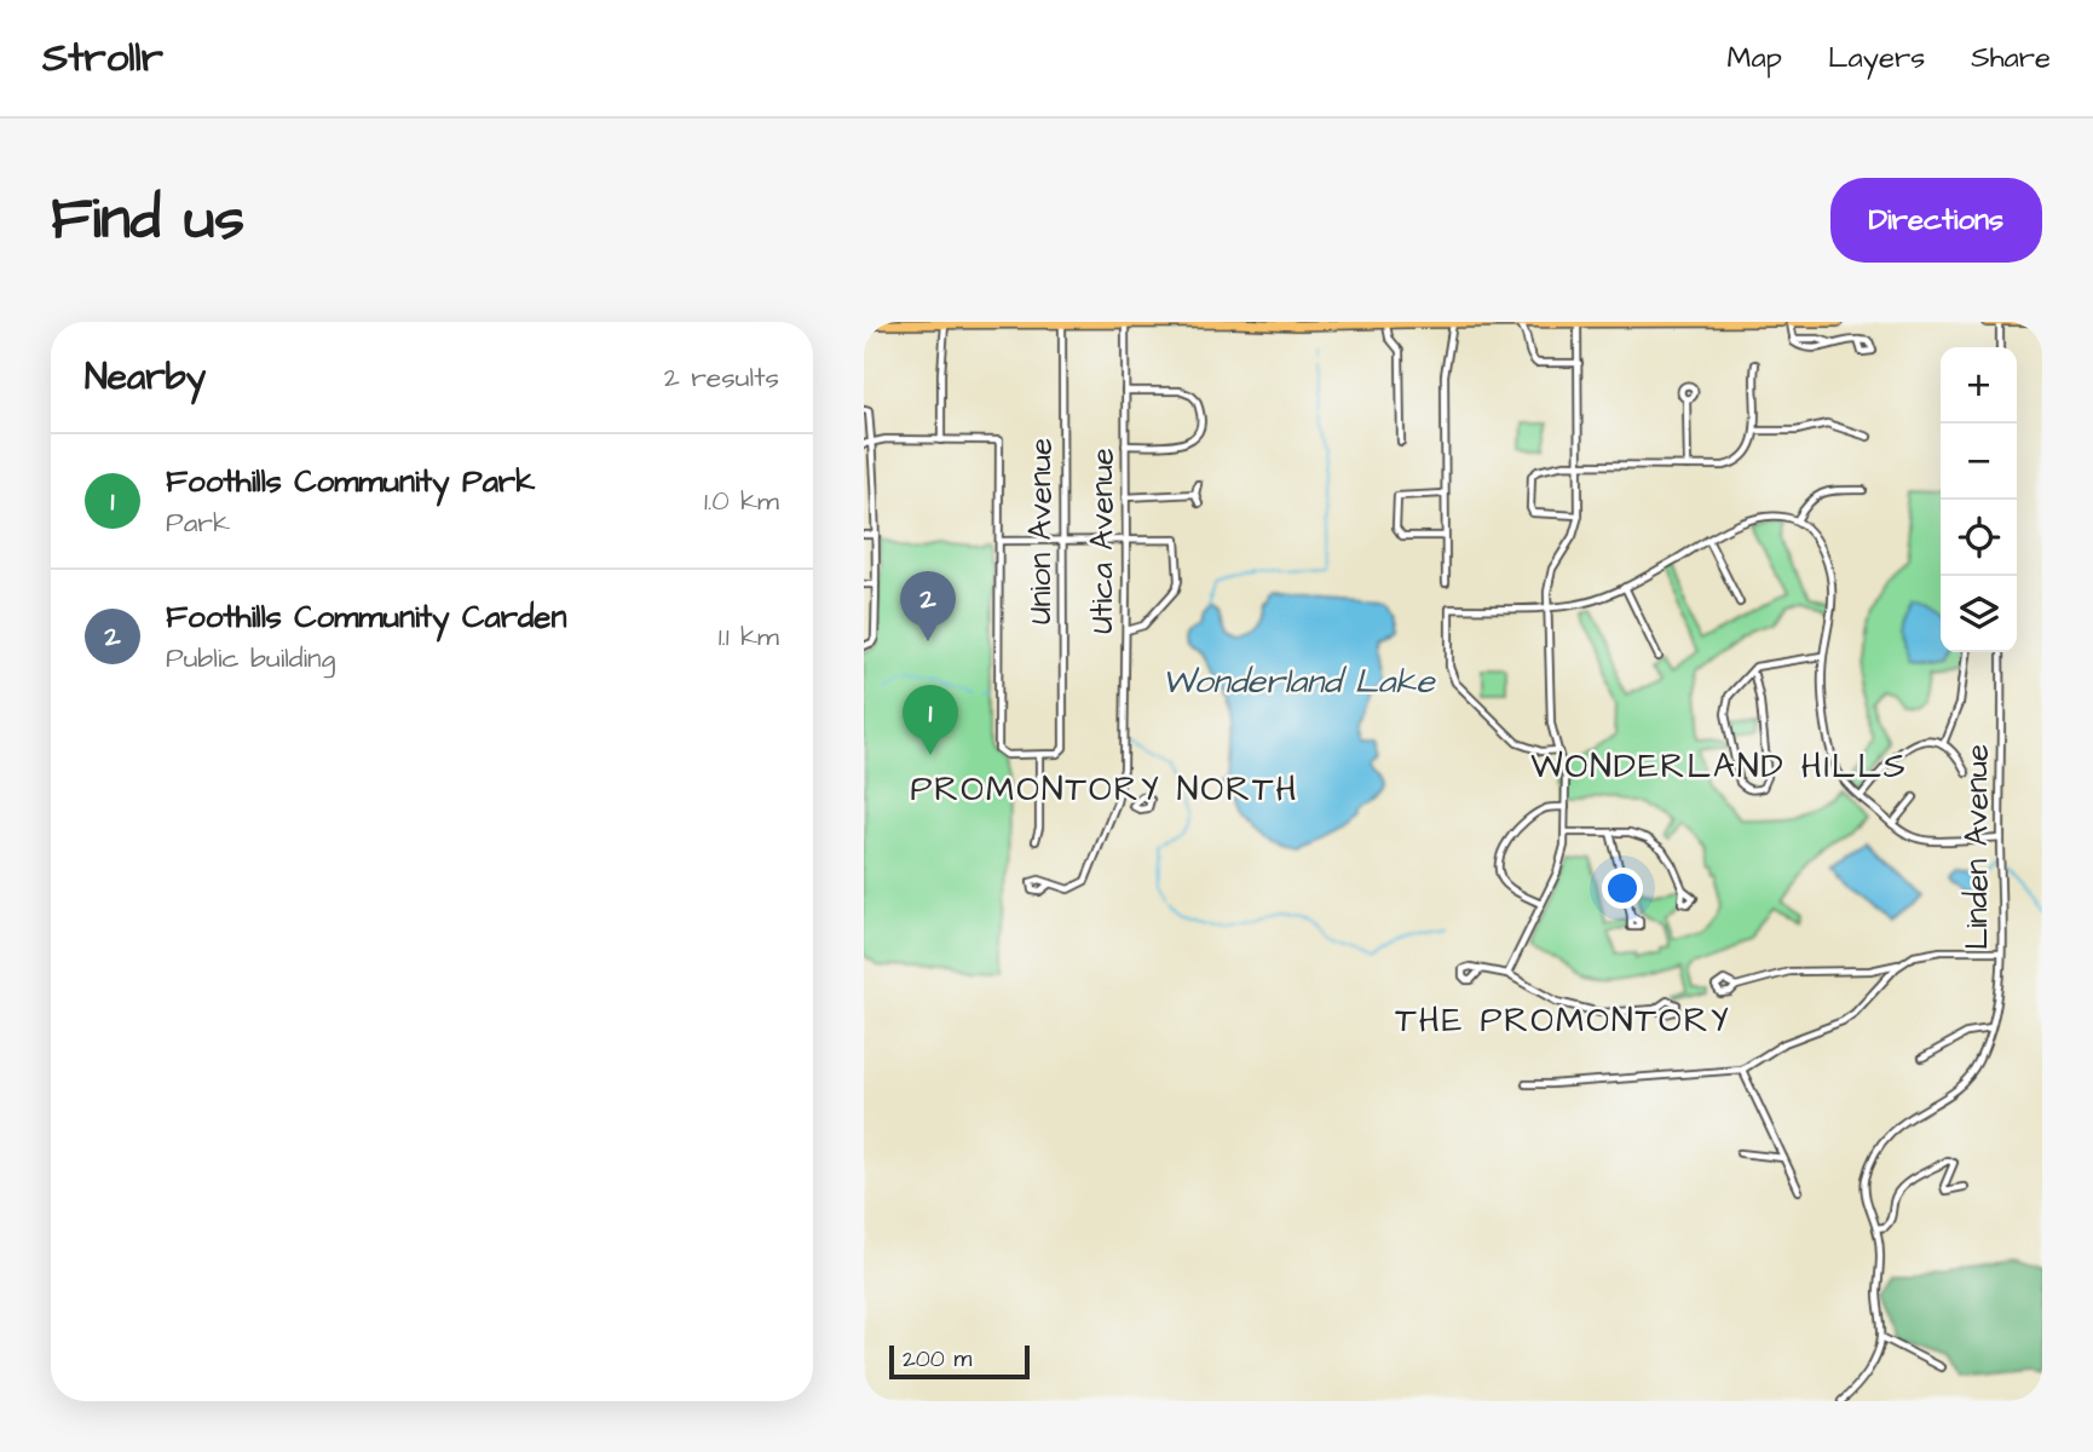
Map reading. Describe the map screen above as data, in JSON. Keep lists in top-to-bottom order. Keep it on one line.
{"streets":{"street":["Union Avenue","Utica Avenue","Linden Avenue"]},"districts":["WONDERLAND HILLS","PROMONTORY NORTH","THE PROMONTORY"],"water":["Wonderland Lake"],"scale_bar":"200 m","page":{"header":"Strollr","nav":["Map","Layers","Share"],"buttons":"Directions","title":"Find us","heading":["Nearby","2 results"],"map_buttons":["+","−"],"list":[{"mark":"1","name":"Foothills Community Park","note":"Park","value":"1.0 km"},{"mark":"2","name":"Foothills Community Carden","note":"Public building","value":"1.1 km"}],"pins":["2","1"],"scale":"200 m"}}
